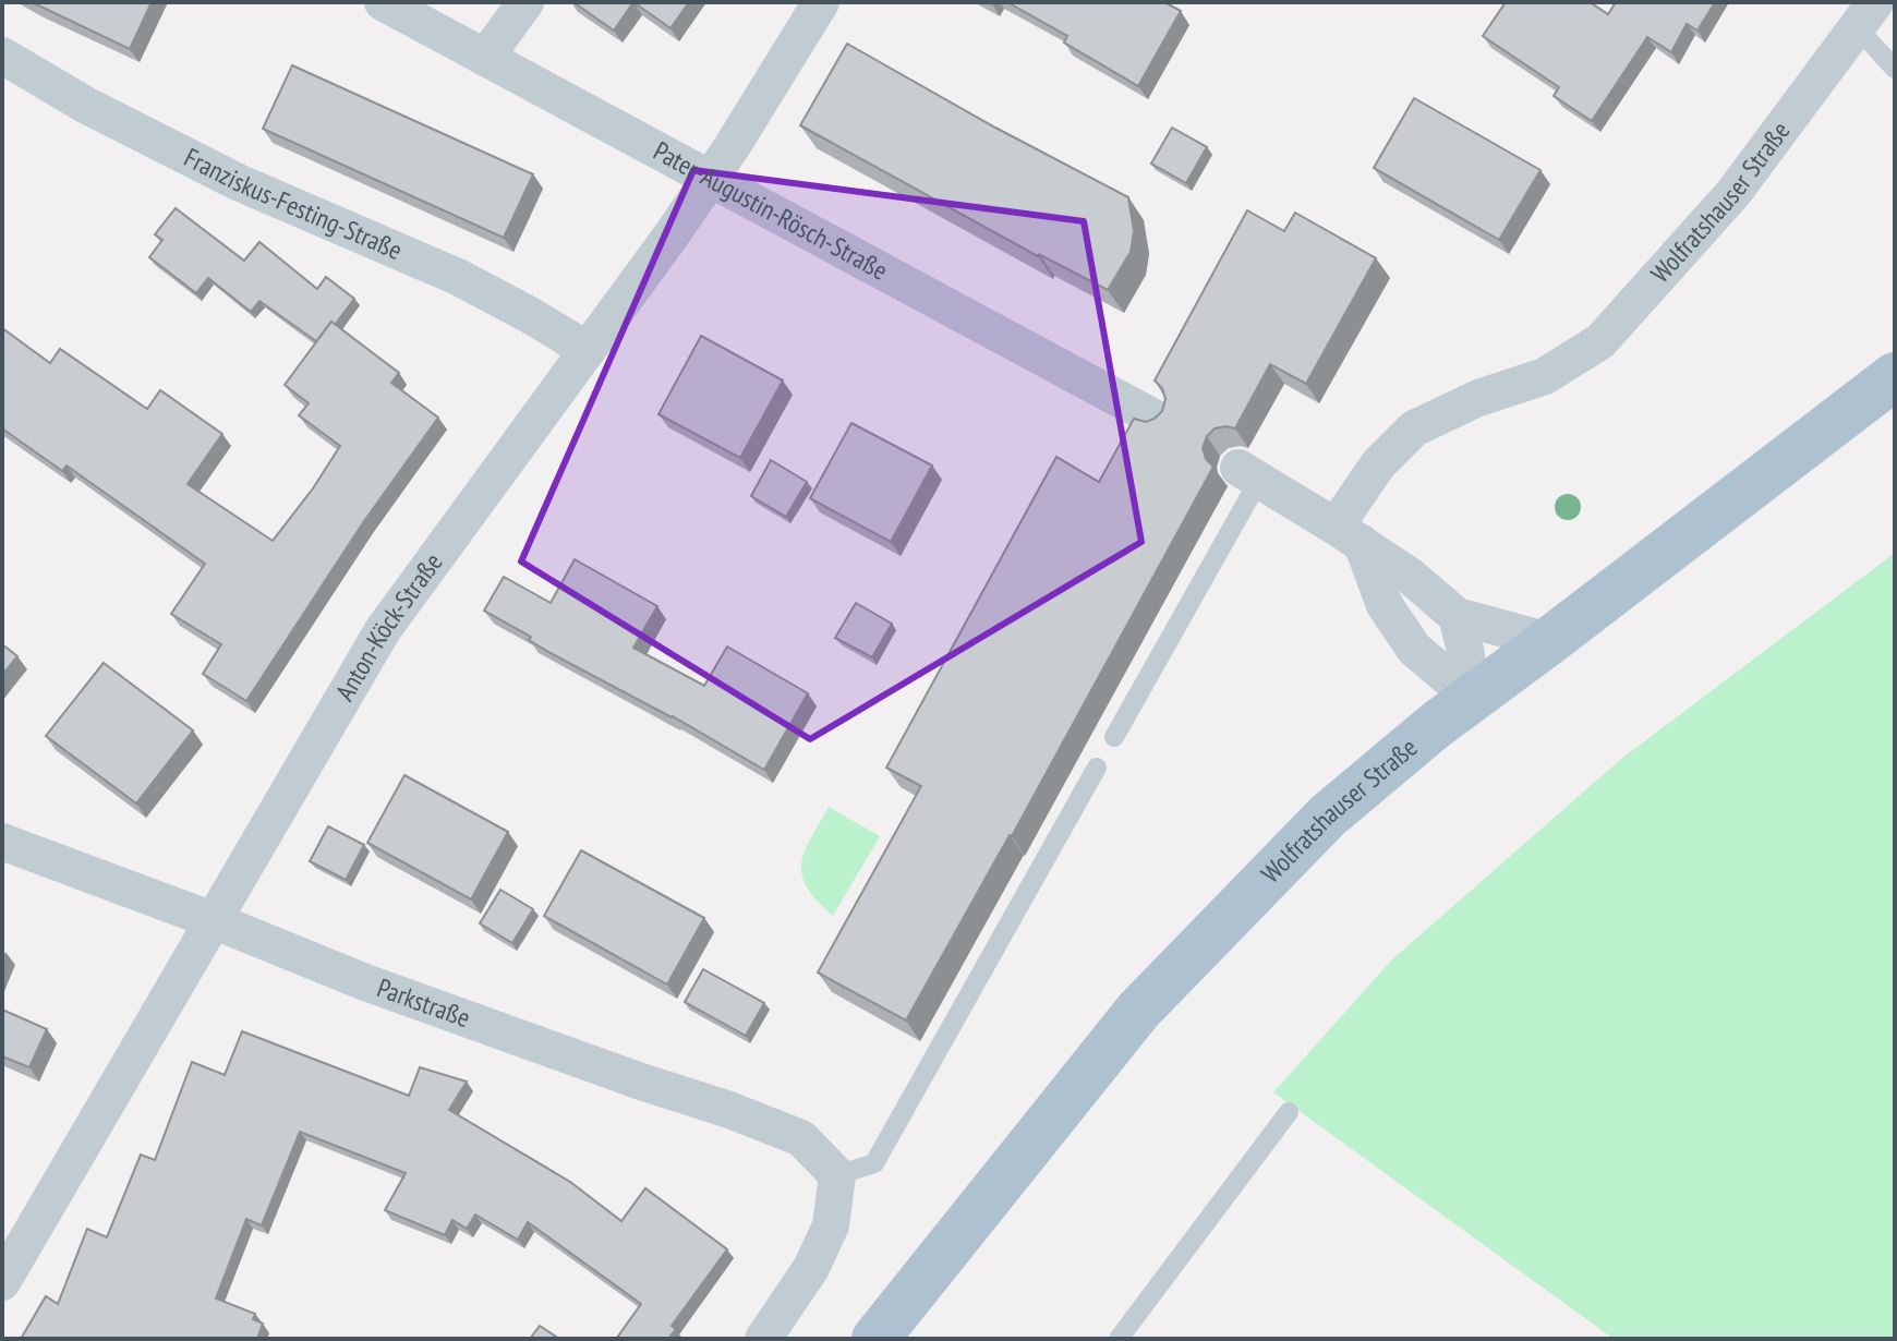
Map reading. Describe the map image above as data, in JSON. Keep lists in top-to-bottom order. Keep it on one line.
{"streets":{"main road":["Wolfratshauser Straße"],"street":["Franziskus-Festing-Straße","Pater-Augustin-Rösch-Straße","Anton-Köck-Straße","Parkstraße"]},"crossings":[["Franziskus-Festing-Straße","Anton-Köck-Straße"],["Pater-Augustin-Rösch-Straße","Anton-Köck-Straße"],["Anton-Köck-Straße","Parkstraße"]]}
